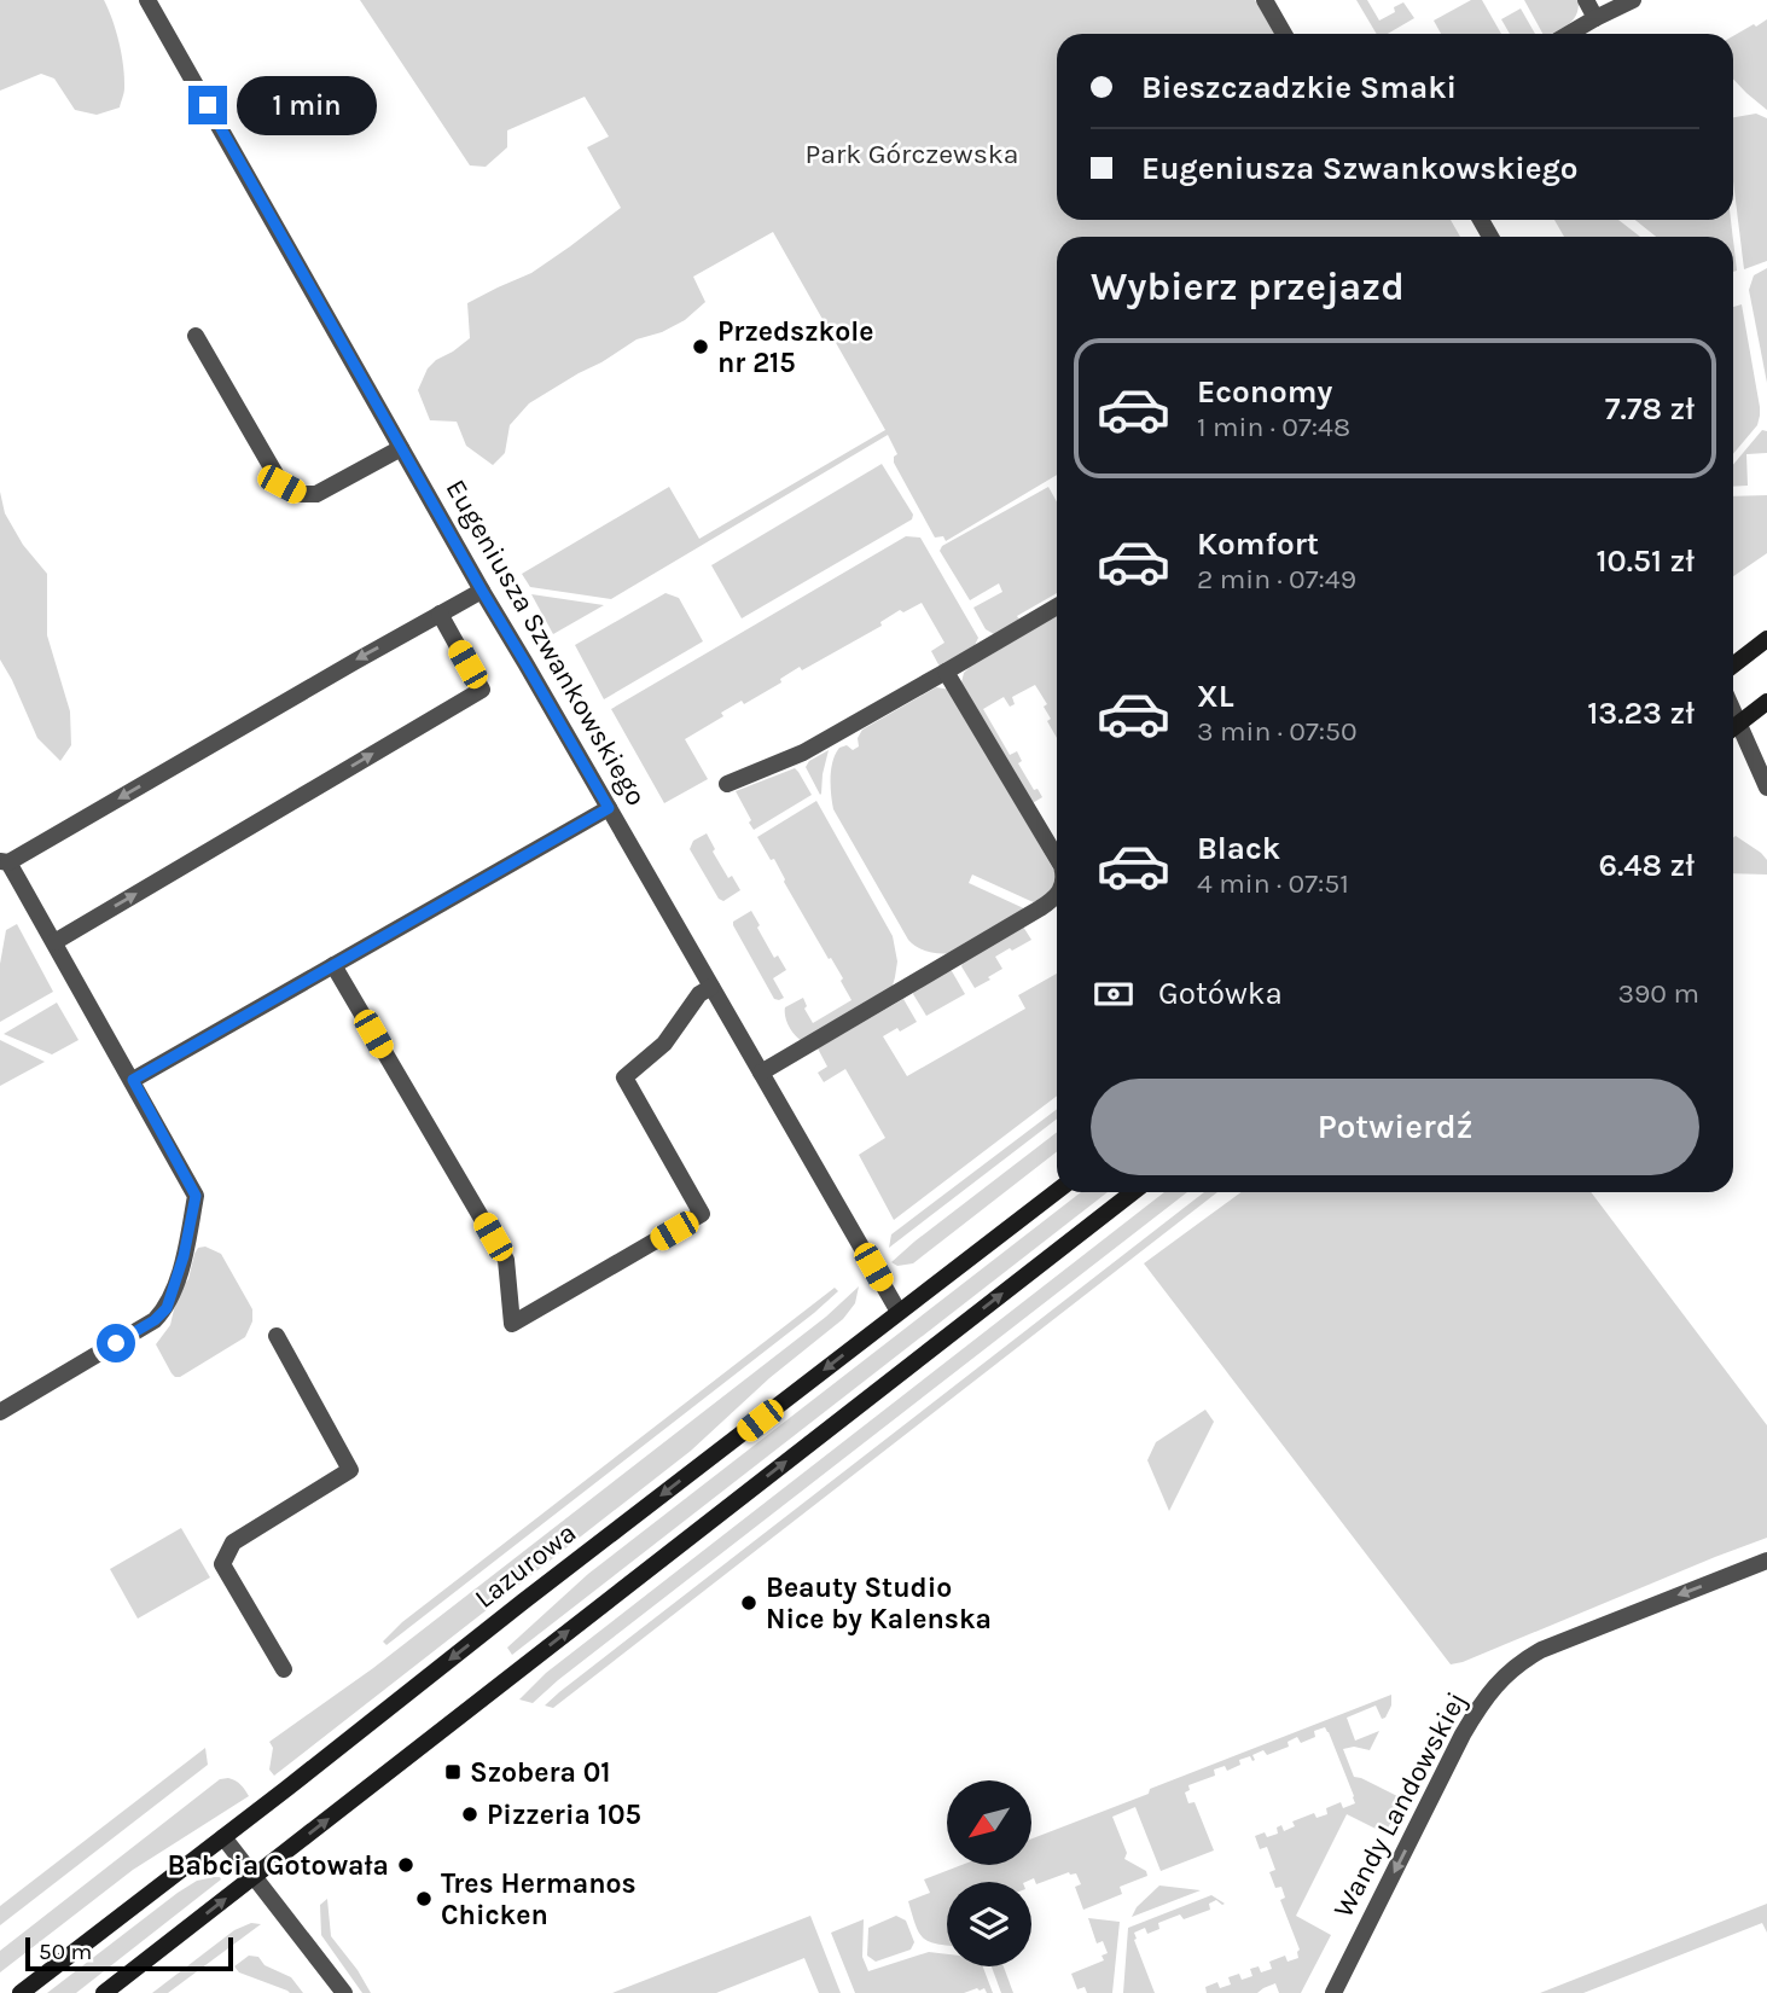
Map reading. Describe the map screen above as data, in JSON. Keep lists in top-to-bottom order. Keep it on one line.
{"streets":{"main road":["Lazurowa"],"street":["Eugeniusza Szwankowskiego","Wandy Landowskiej"]},"crossings":[["Eugeniusza Szwankowskiego","Lazurowa"]],"one_way":["Wandy Landowskiej"],"parks":["Park Górczewska"],"places":{"other":["Przedszkole nr 215","Beauty Studio Nice by Kalenska","Pizzeria 105","Babcia Gotowała","Tres Hermanos Chicken"],"transit":["Szobera 01"]},"scale_bar":"50 m","north":"bottom left","page":{"banner":["Bieszczadzkie Smaki","Eugeniusza Szwankowskiego"],"bubble":"1 min","heading":"Wybierz przejazd","list":[{"name":"Economy","note":"1 min · 07:48","value":"7.78 zł"},{"name":"Komfort","note":"2 min · 07:49","value":"10.51 zł"},{"name":"XL","note":"3 min · 07:50","value":"13.23 zł"},{"name":"Black","note":"4 min · 07:51","value":"6.48 zł"}],"pay":["Gotówka","390 m"],"buttons":"Potwierdź","scale":"50 m"}}
